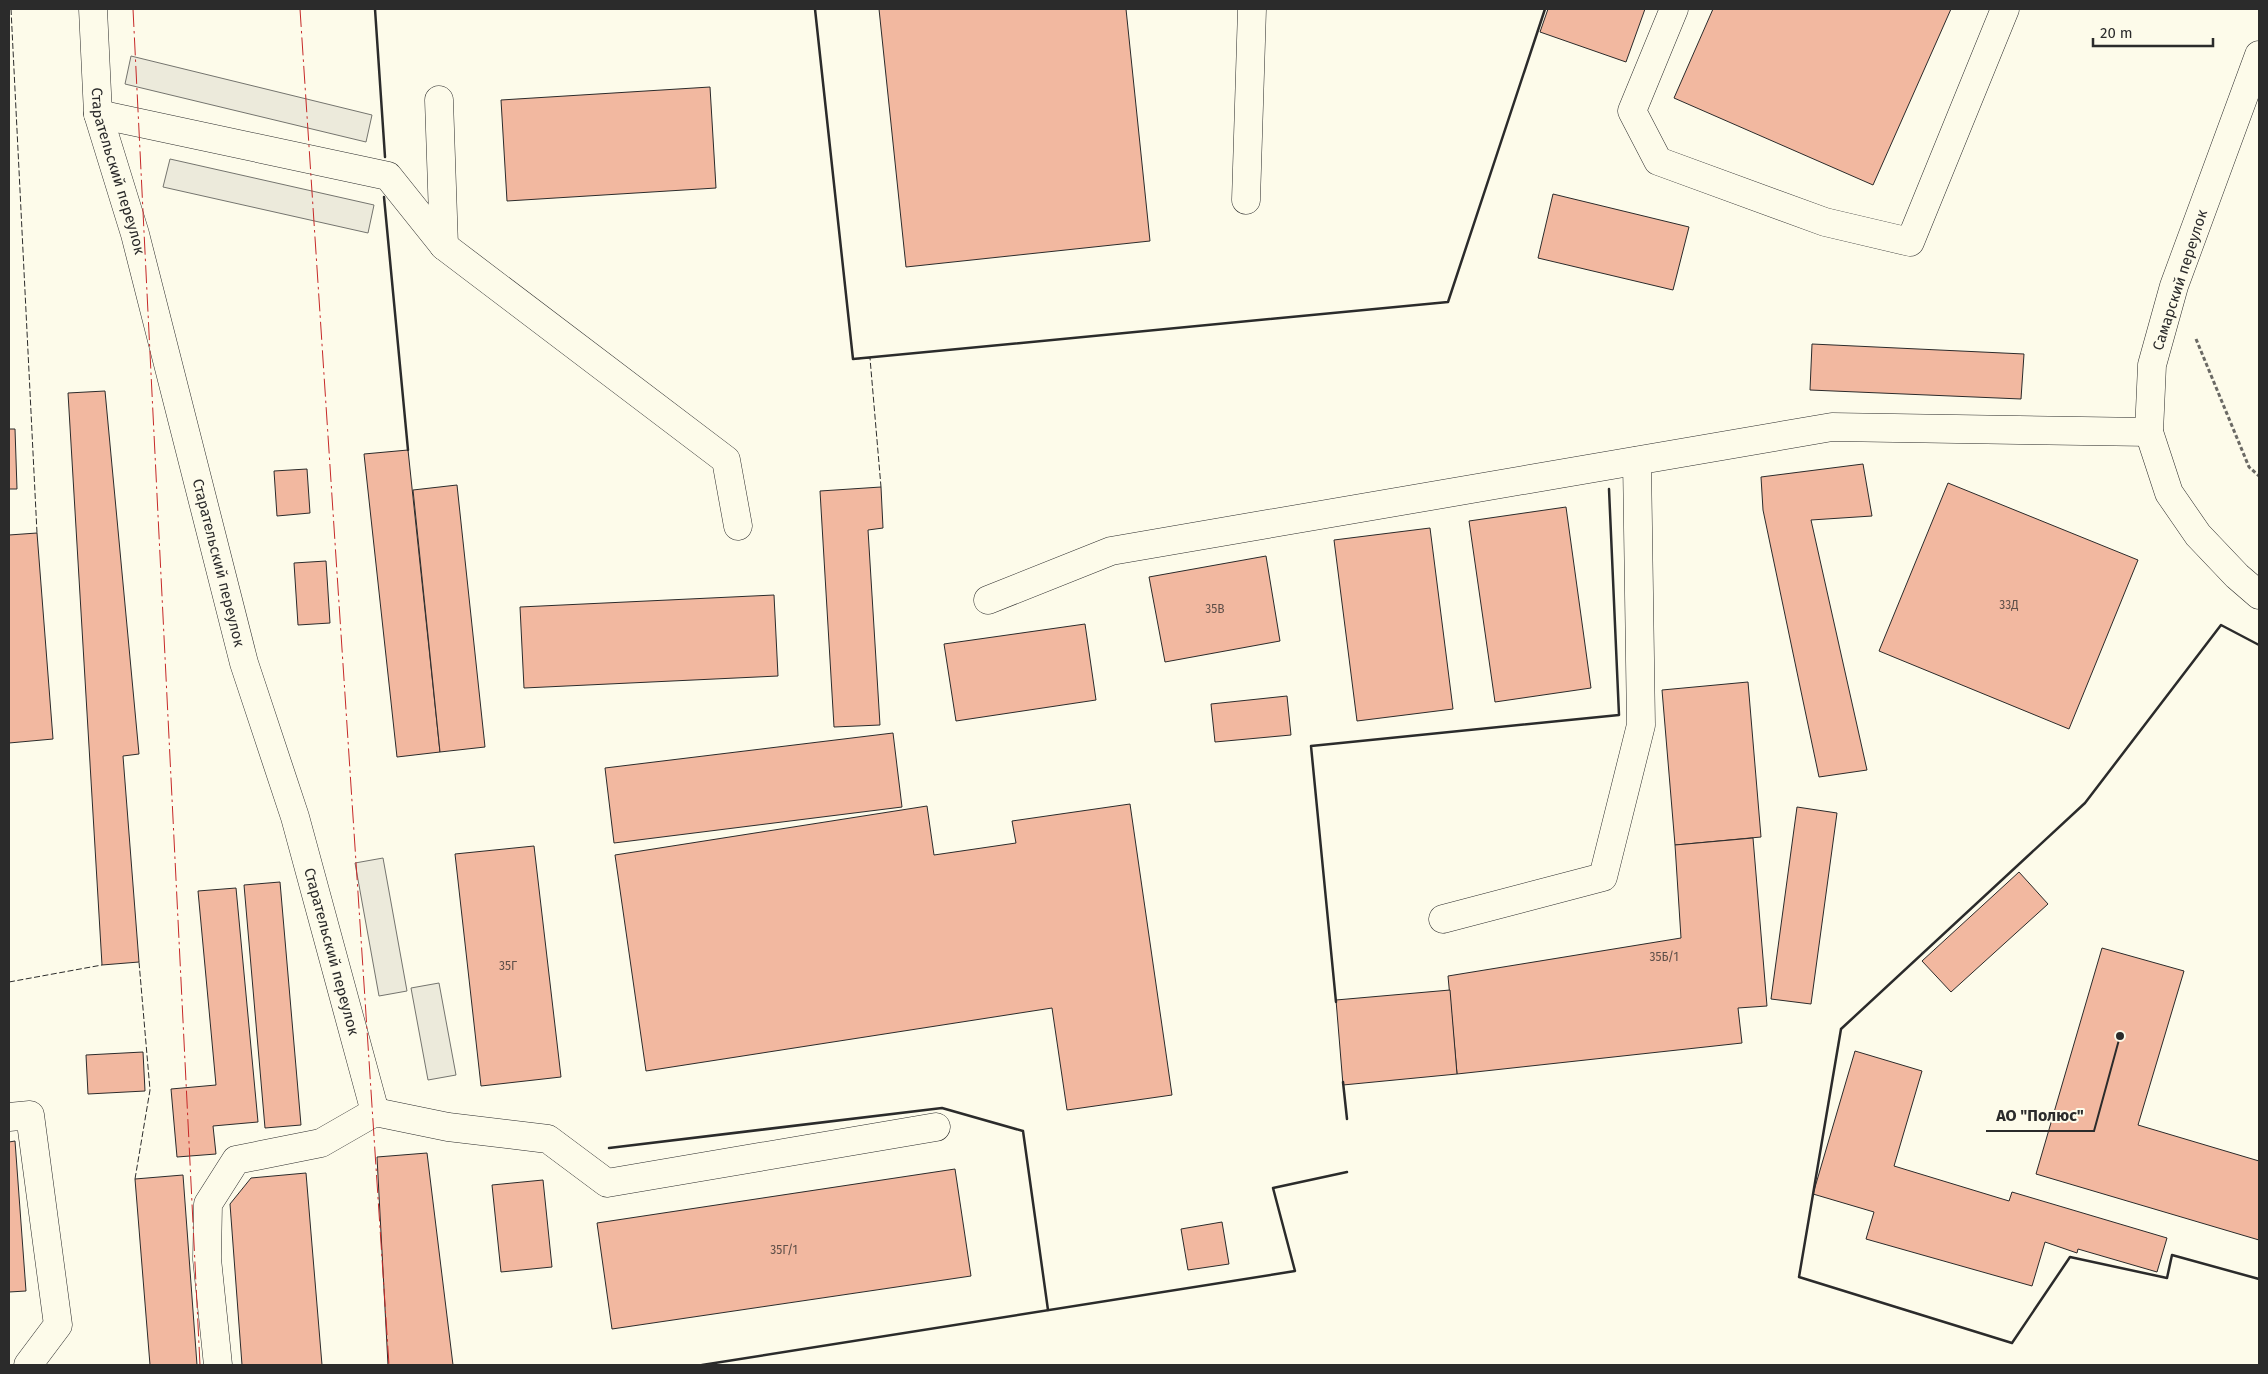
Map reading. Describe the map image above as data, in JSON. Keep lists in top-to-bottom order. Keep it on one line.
{"streets":{"street":["Старательский переулок","Самарский переулок"]},"places":["АО \"Полюс\""],"house_numbers":["33Д","35В","35Б/1","35Г","35Г/1"],"scale_bar":"20 m"}
